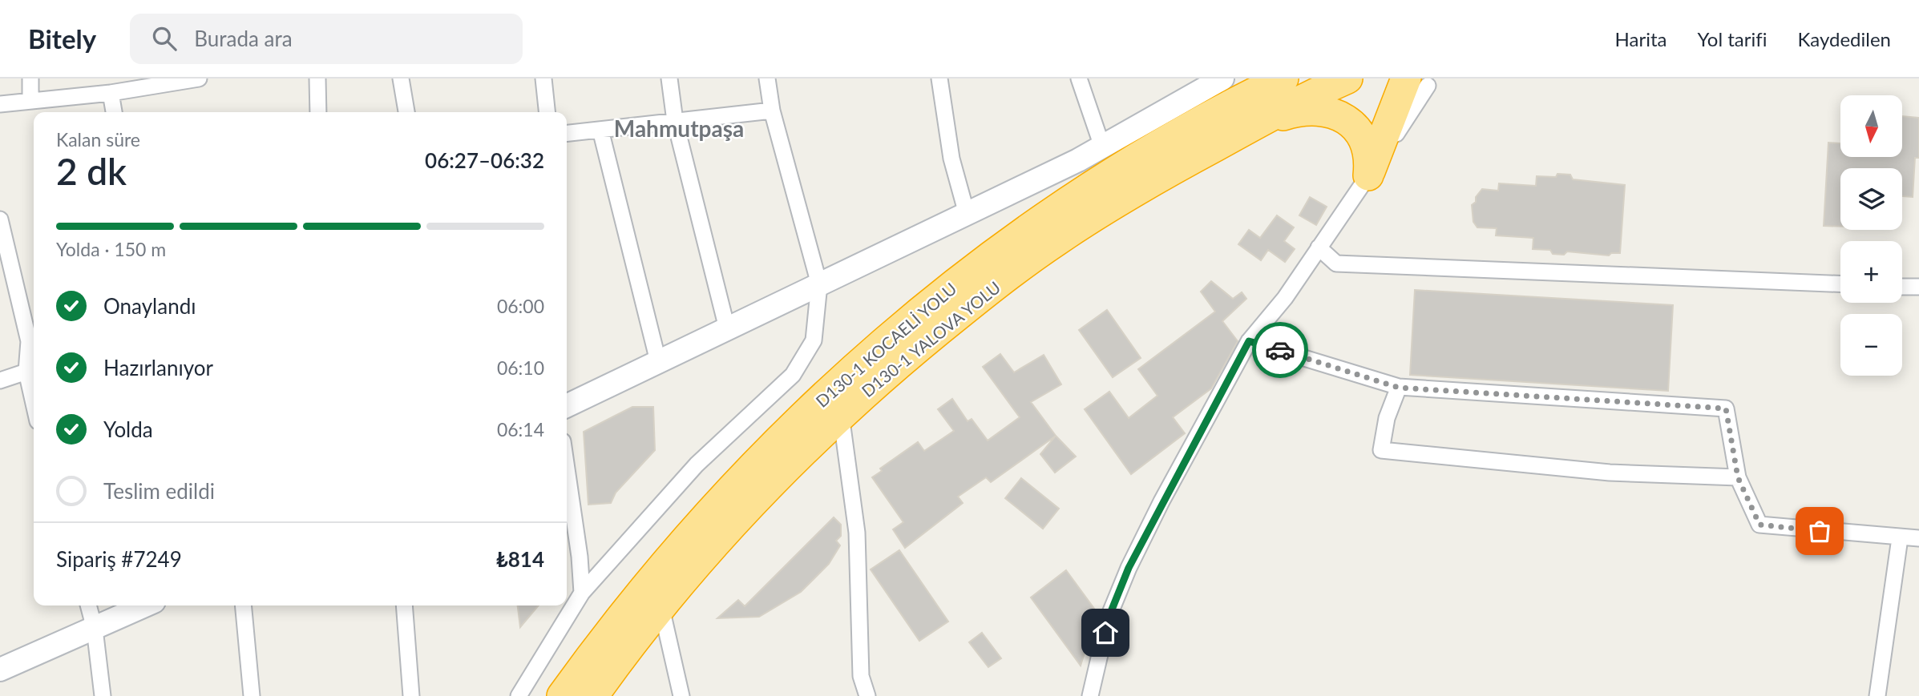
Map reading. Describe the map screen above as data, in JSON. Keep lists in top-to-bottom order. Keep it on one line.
{"streets":{"highway":["D130-1 YALOVA YOLU","D130-1 KOCAELİ YOLU"]},"districts":["Mahmutpaşa"],"north":"bottom","page":{"header":"Bitely","search":"Burada ara","nav":["Harita","Yol tarifi","Kaydedilen"],"map_buttons":["+","−"],"heading":["2 dk","Kalan süre","06:27–06:32"],"panel":["Sipariş #7249","₺814"],"bar":"Yolda · 150 m","list":[["Onaylandı","06:00"],["Hazırlanıyor","06:10"],["Yolda","06:14"],"Teslim edildi"]}}
